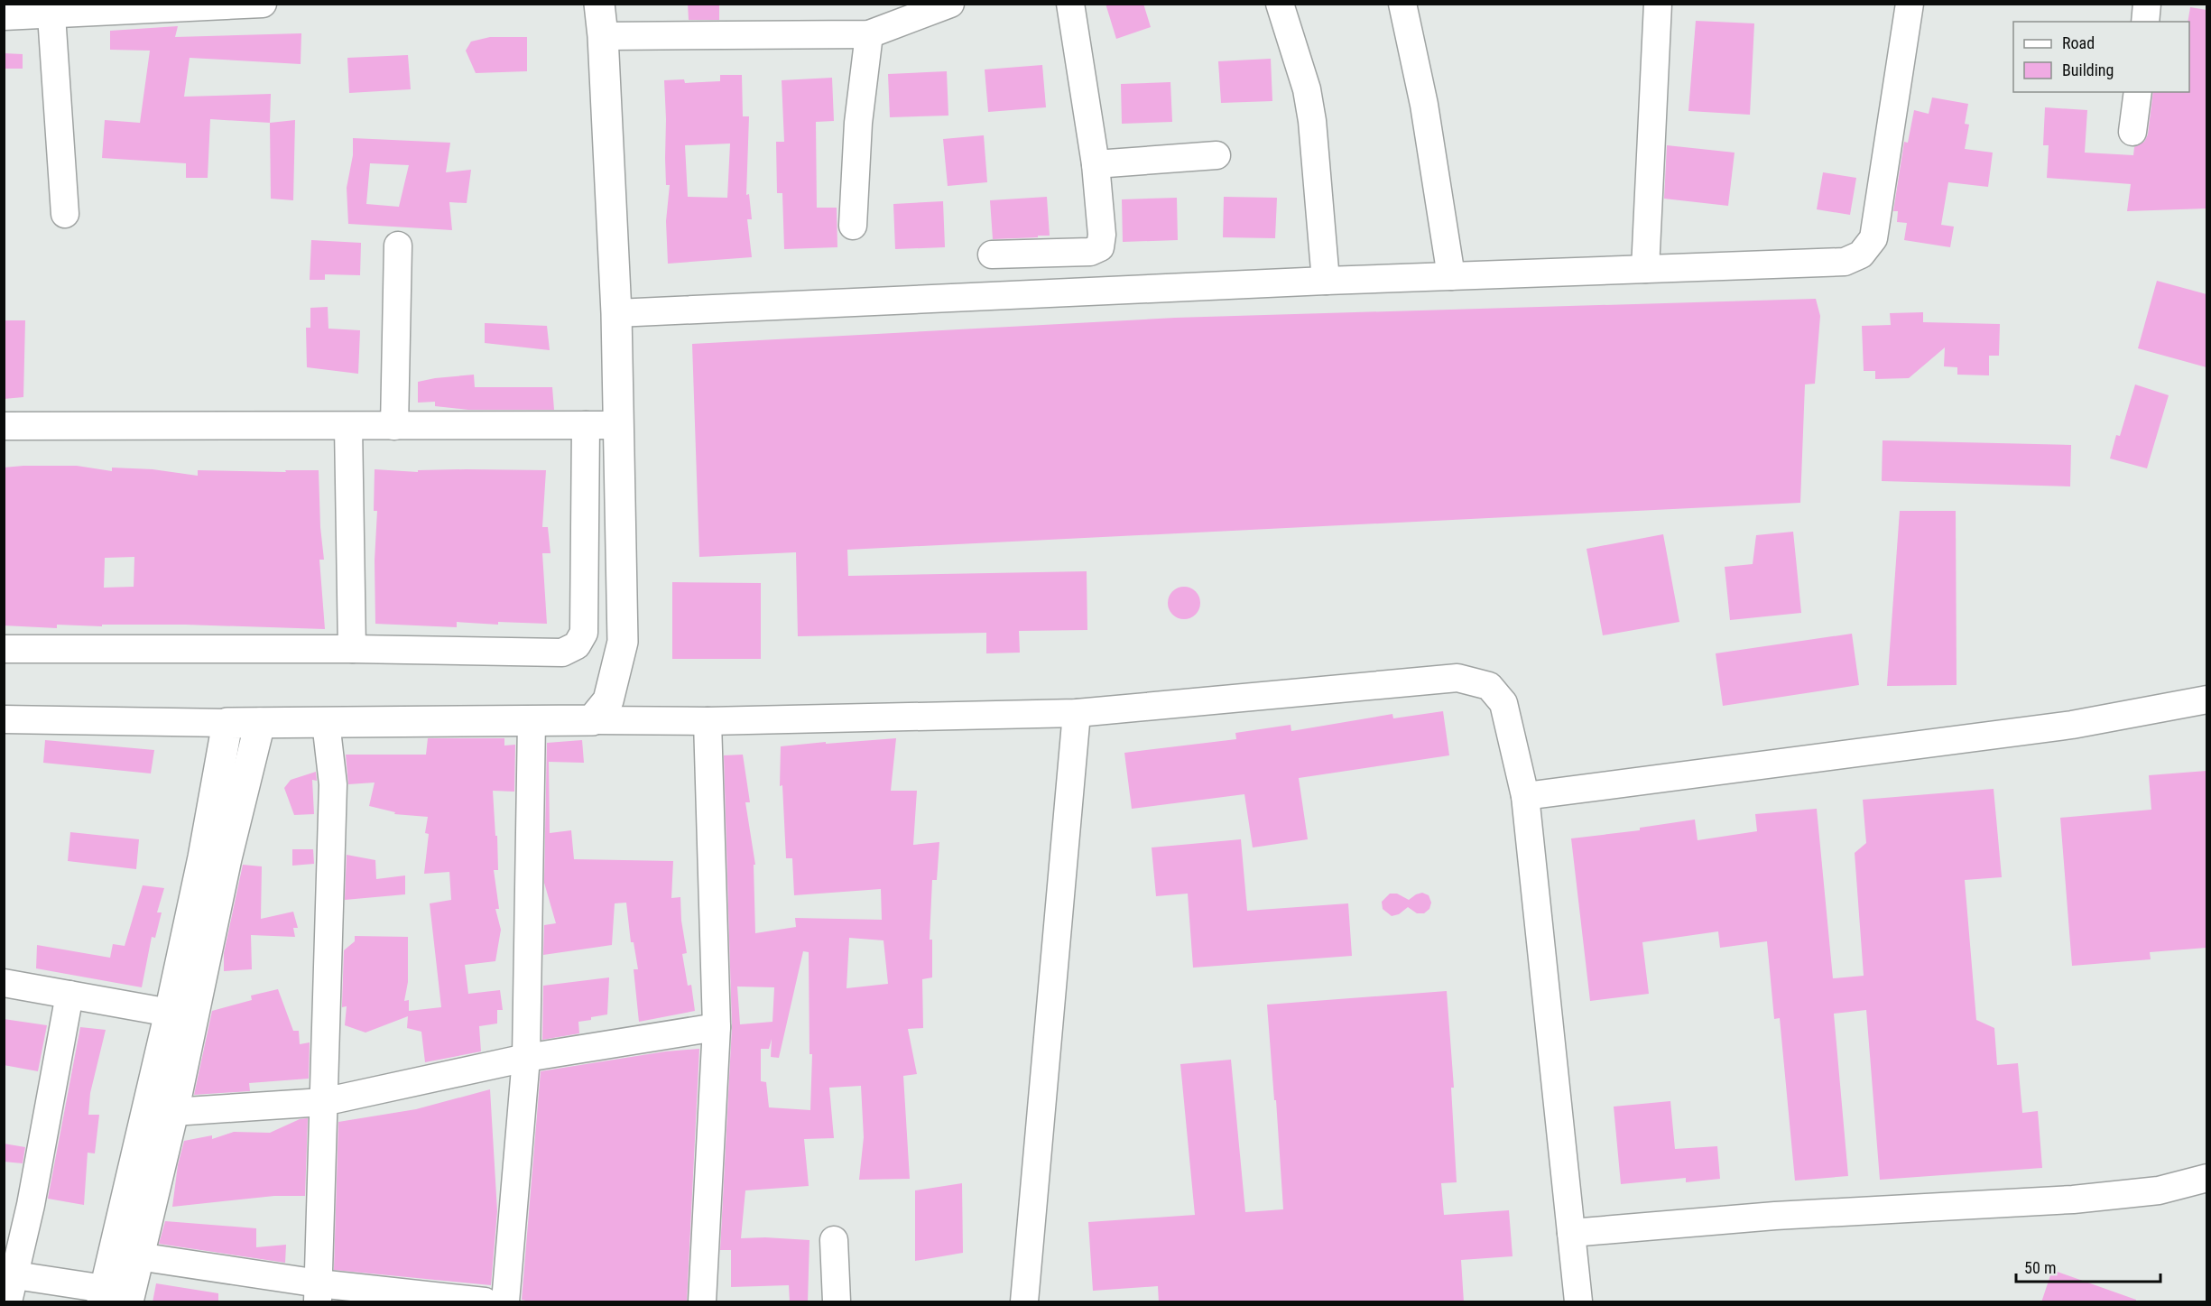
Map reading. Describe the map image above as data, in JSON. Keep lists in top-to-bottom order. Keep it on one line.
{"legend":["Road","Building"],"scale_bar":"50 m"}
